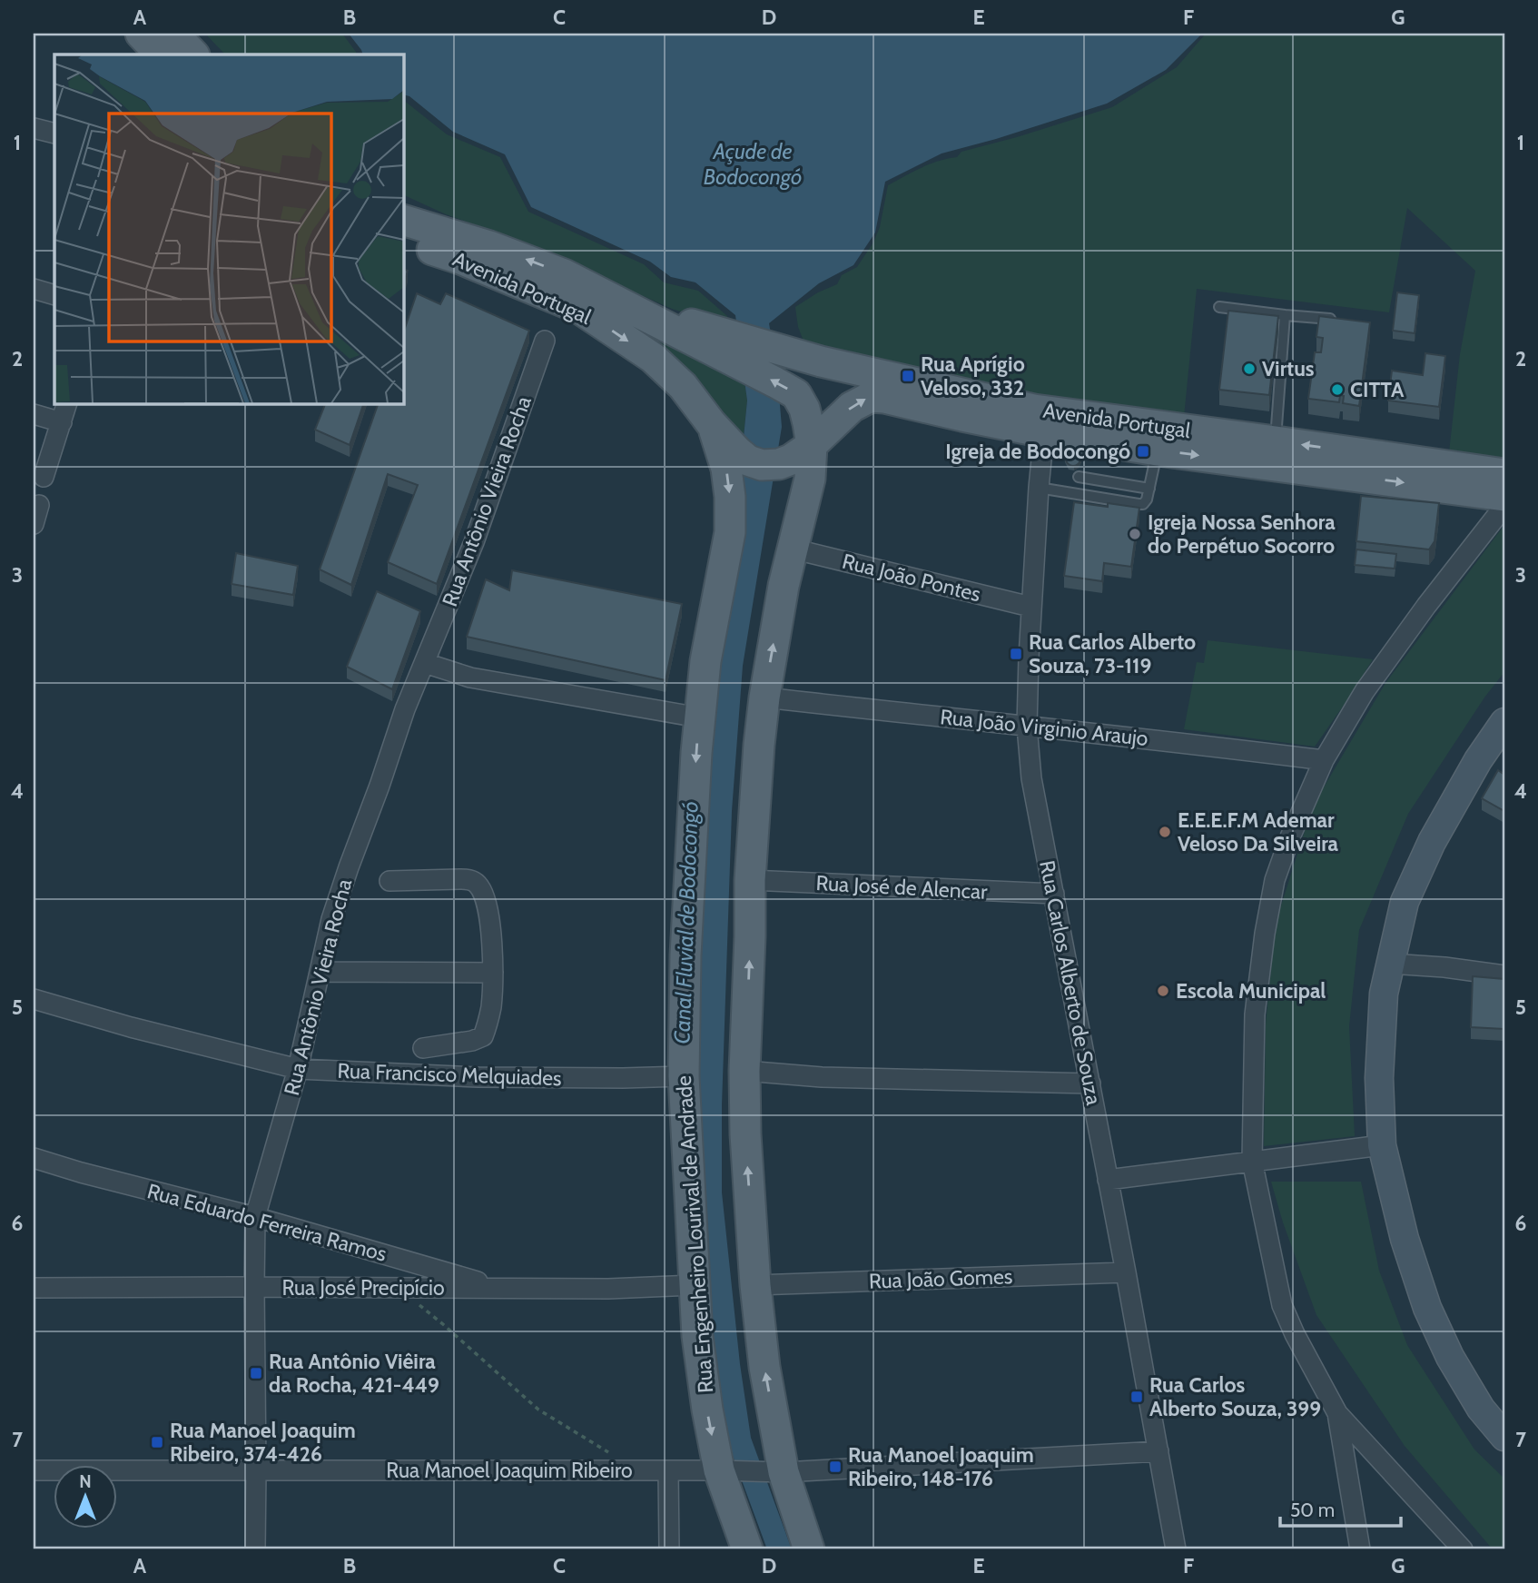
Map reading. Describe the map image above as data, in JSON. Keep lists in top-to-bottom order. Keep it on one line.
{"streets":{"main road":["Avenida Portugal","Rua Engenheiro Lourival de Andrade"],"street":["Rua Antônio Vieira Rocha","Rua João Pontes","Rua João Virginio Araujo","Rua José de Alencar","Rua Carlos Alberto de Souza","Rua Francisco Melquiades","Rua Eduardo Ferreira Ramos","Rua João Gomes","Rua José Precipício","Rua Manoel Joaquim Ribeiro"]},"crossings":[["Avenida Portugal","Rua Carlos Alberto de Souza"],["Avenida Portugal","Rua Engenheiro Lourival de Andrade"],["Rua Antônio Vieira Rocha","Rua Francisco Melquiades"],["Rua Antônio Vieira Rocha","Rua Eduardo Ferreira Ramos"],["Rua Antônio Vieira Rocha","Rua José Precipício"],["Rua Antônio Vieira Rocha","Rua Manoel Joaquim Ribeiro"],["Rua João Pontes","Rua Carlos Alberto de Souza"],["Rua João Virginio Araujo","Rua Carlos Alberto de Souza"],["Rua José de Alencar","Rua Carlos Alberto de Souza"],["Rua Carlos Alberto de Souza","Rua João Gomes"],["Rua Francisco Melquiades","Rua Engenheiro Lourival de Andrade"],["Rua Eduardo Ferreira Ramos","Rua José Precipício"],["Rua Engenheiro Lourival de Andrade","Rua José Precipício"],["Rua Engenheiro Lourival de Andrade","Rua Manoel Joaquim Ribeiro"]],"water":["Açude de Bodocongó","Canal Fluvial de Bodocongó"],"places":{"other":["Virtus","CITTA","Igreja Nossa Senhora do Perpétuo Socorro","E.E.E.F.M Ademar Veloso Da Silveira","Escola Municipal"],"transit":["Rua Aprígio Veloso, 332","Igreja de Bodocongó","Rua Carlos Alberto Souza, 73-119","Rua Antônio Viêira da Rocha, 421-449","Rua Carlos Alberto Souza, 399","Rua Manoel Joaquim Ribeiro, 374-426","Rua Manoel Joaquim Ribeiro, 148-176"]},"scale_bar":"50 m","north":"top","grid":{"columns":["A","B","C","D","E","F","G"],"rows":["1","2","3","4","5","6","7"]}}
